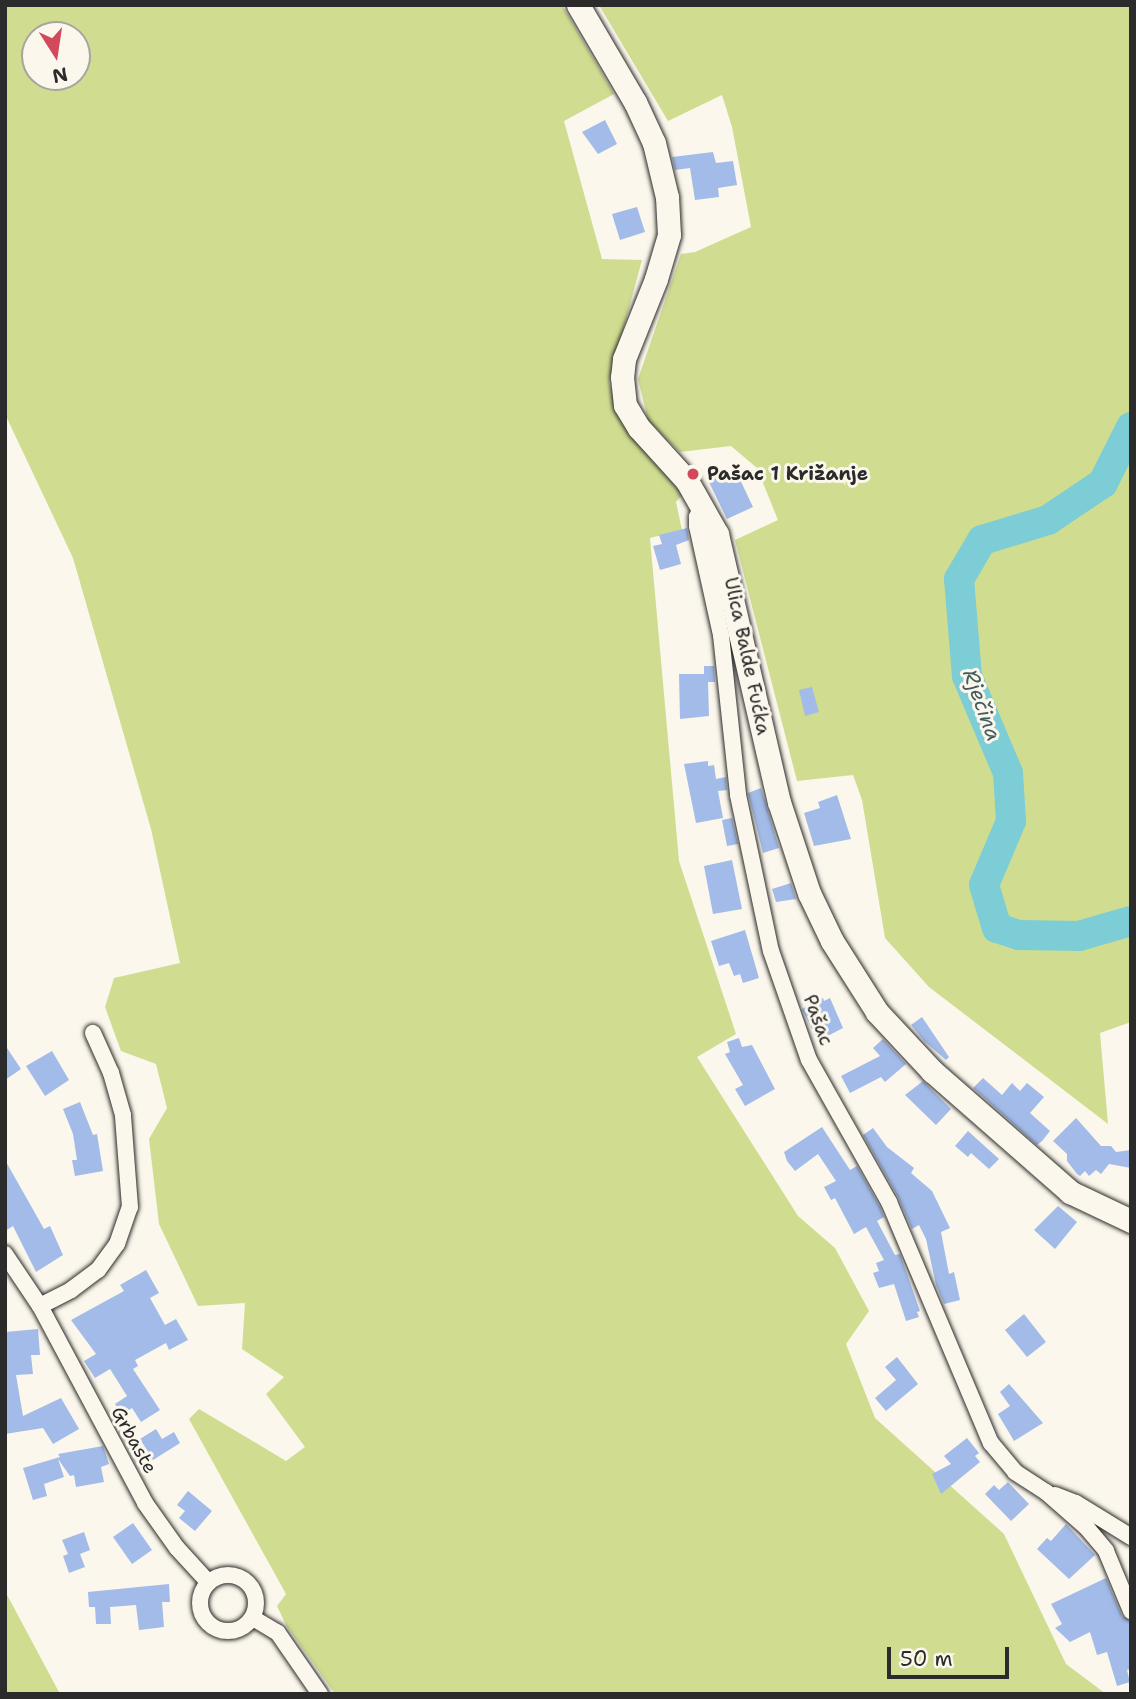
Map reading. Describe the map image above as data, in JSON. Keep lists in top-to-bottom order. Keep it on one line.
{"streets":{"main road":["Ulica Balde Fućka"],"street":["Pašac","Grbaste"]},"crossings":[["Ulica Balde Fućka","Pašac"]],"water":["Rječina"],"places":["Pašac 1 Križanje"],"scale_bar":"50 m","north":"bottom"}
